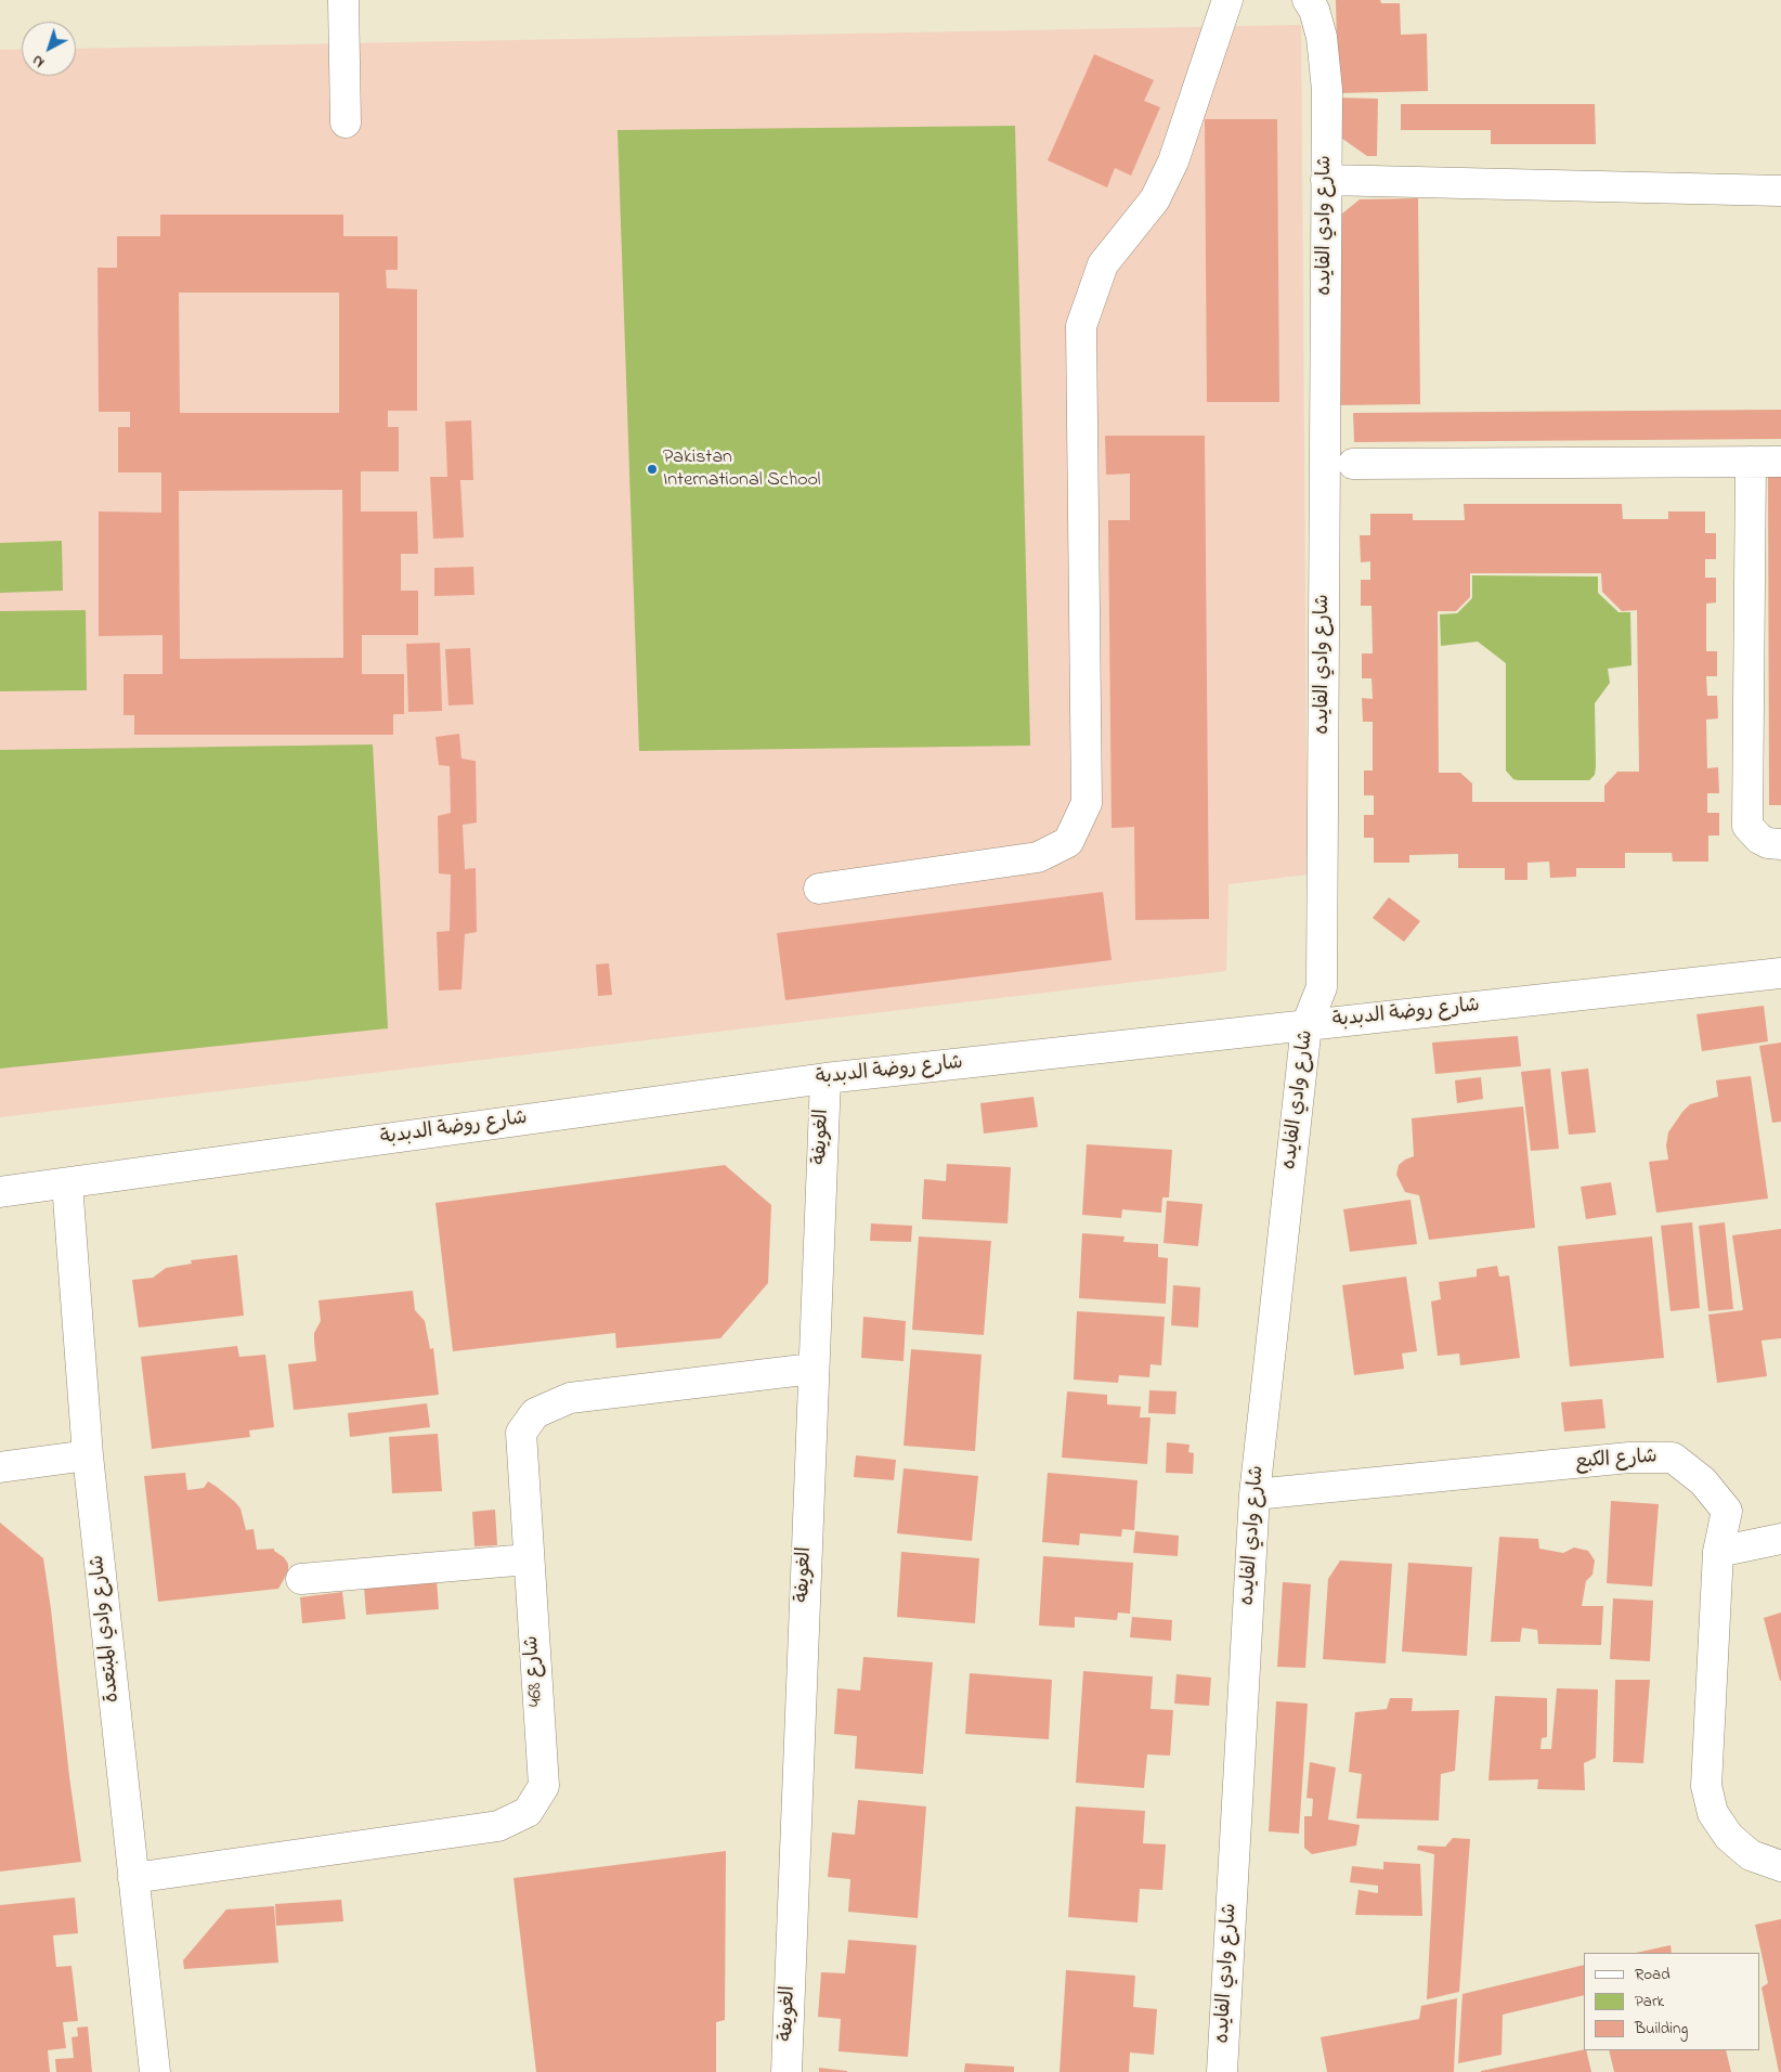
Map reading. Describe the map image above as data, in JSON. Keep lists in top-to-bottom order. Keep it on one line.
{"streets":{"street":["شارع وادي الفايده","شارع روضة الدبدبة","الغويفة","شارع الكبع","شارع وادي المبتعدة","شارع 468"]},"crossings":[["شارع وادي الفايده","شارع روضة الدبدبة"],["شارع وادي الفايده","شارع الكبع"],["شارع روضة الدبدبة","الغويفة"],["شارع روضة الدبدبة","شارع وادي المبتعدة"],["الغويفة","شارع 468"],["شارع وادي المبتعدة","شارع 468"]],"places":["Pakistan International School"],"legend":["Road","Park","Building"],"north":"bottom left"}
